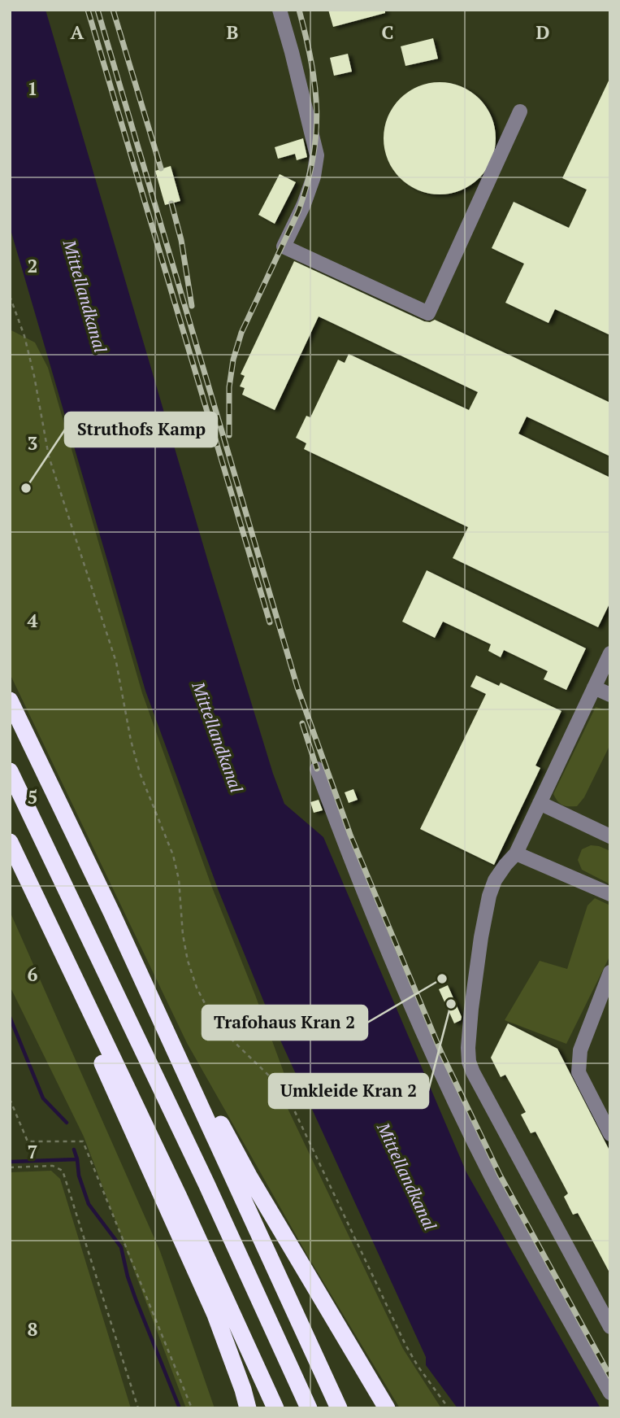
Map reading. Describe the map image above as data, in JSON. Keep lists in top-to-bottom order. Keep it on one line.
{"water":["Mittellandkanal"],"places":["Struthofs Kamp","Trafohaus Kran 2","Umkleide Kran 2"],"grid":{"columns":["A","B","C","D"],"rows":["1","2","3","4","5","6","7","8"]}}
